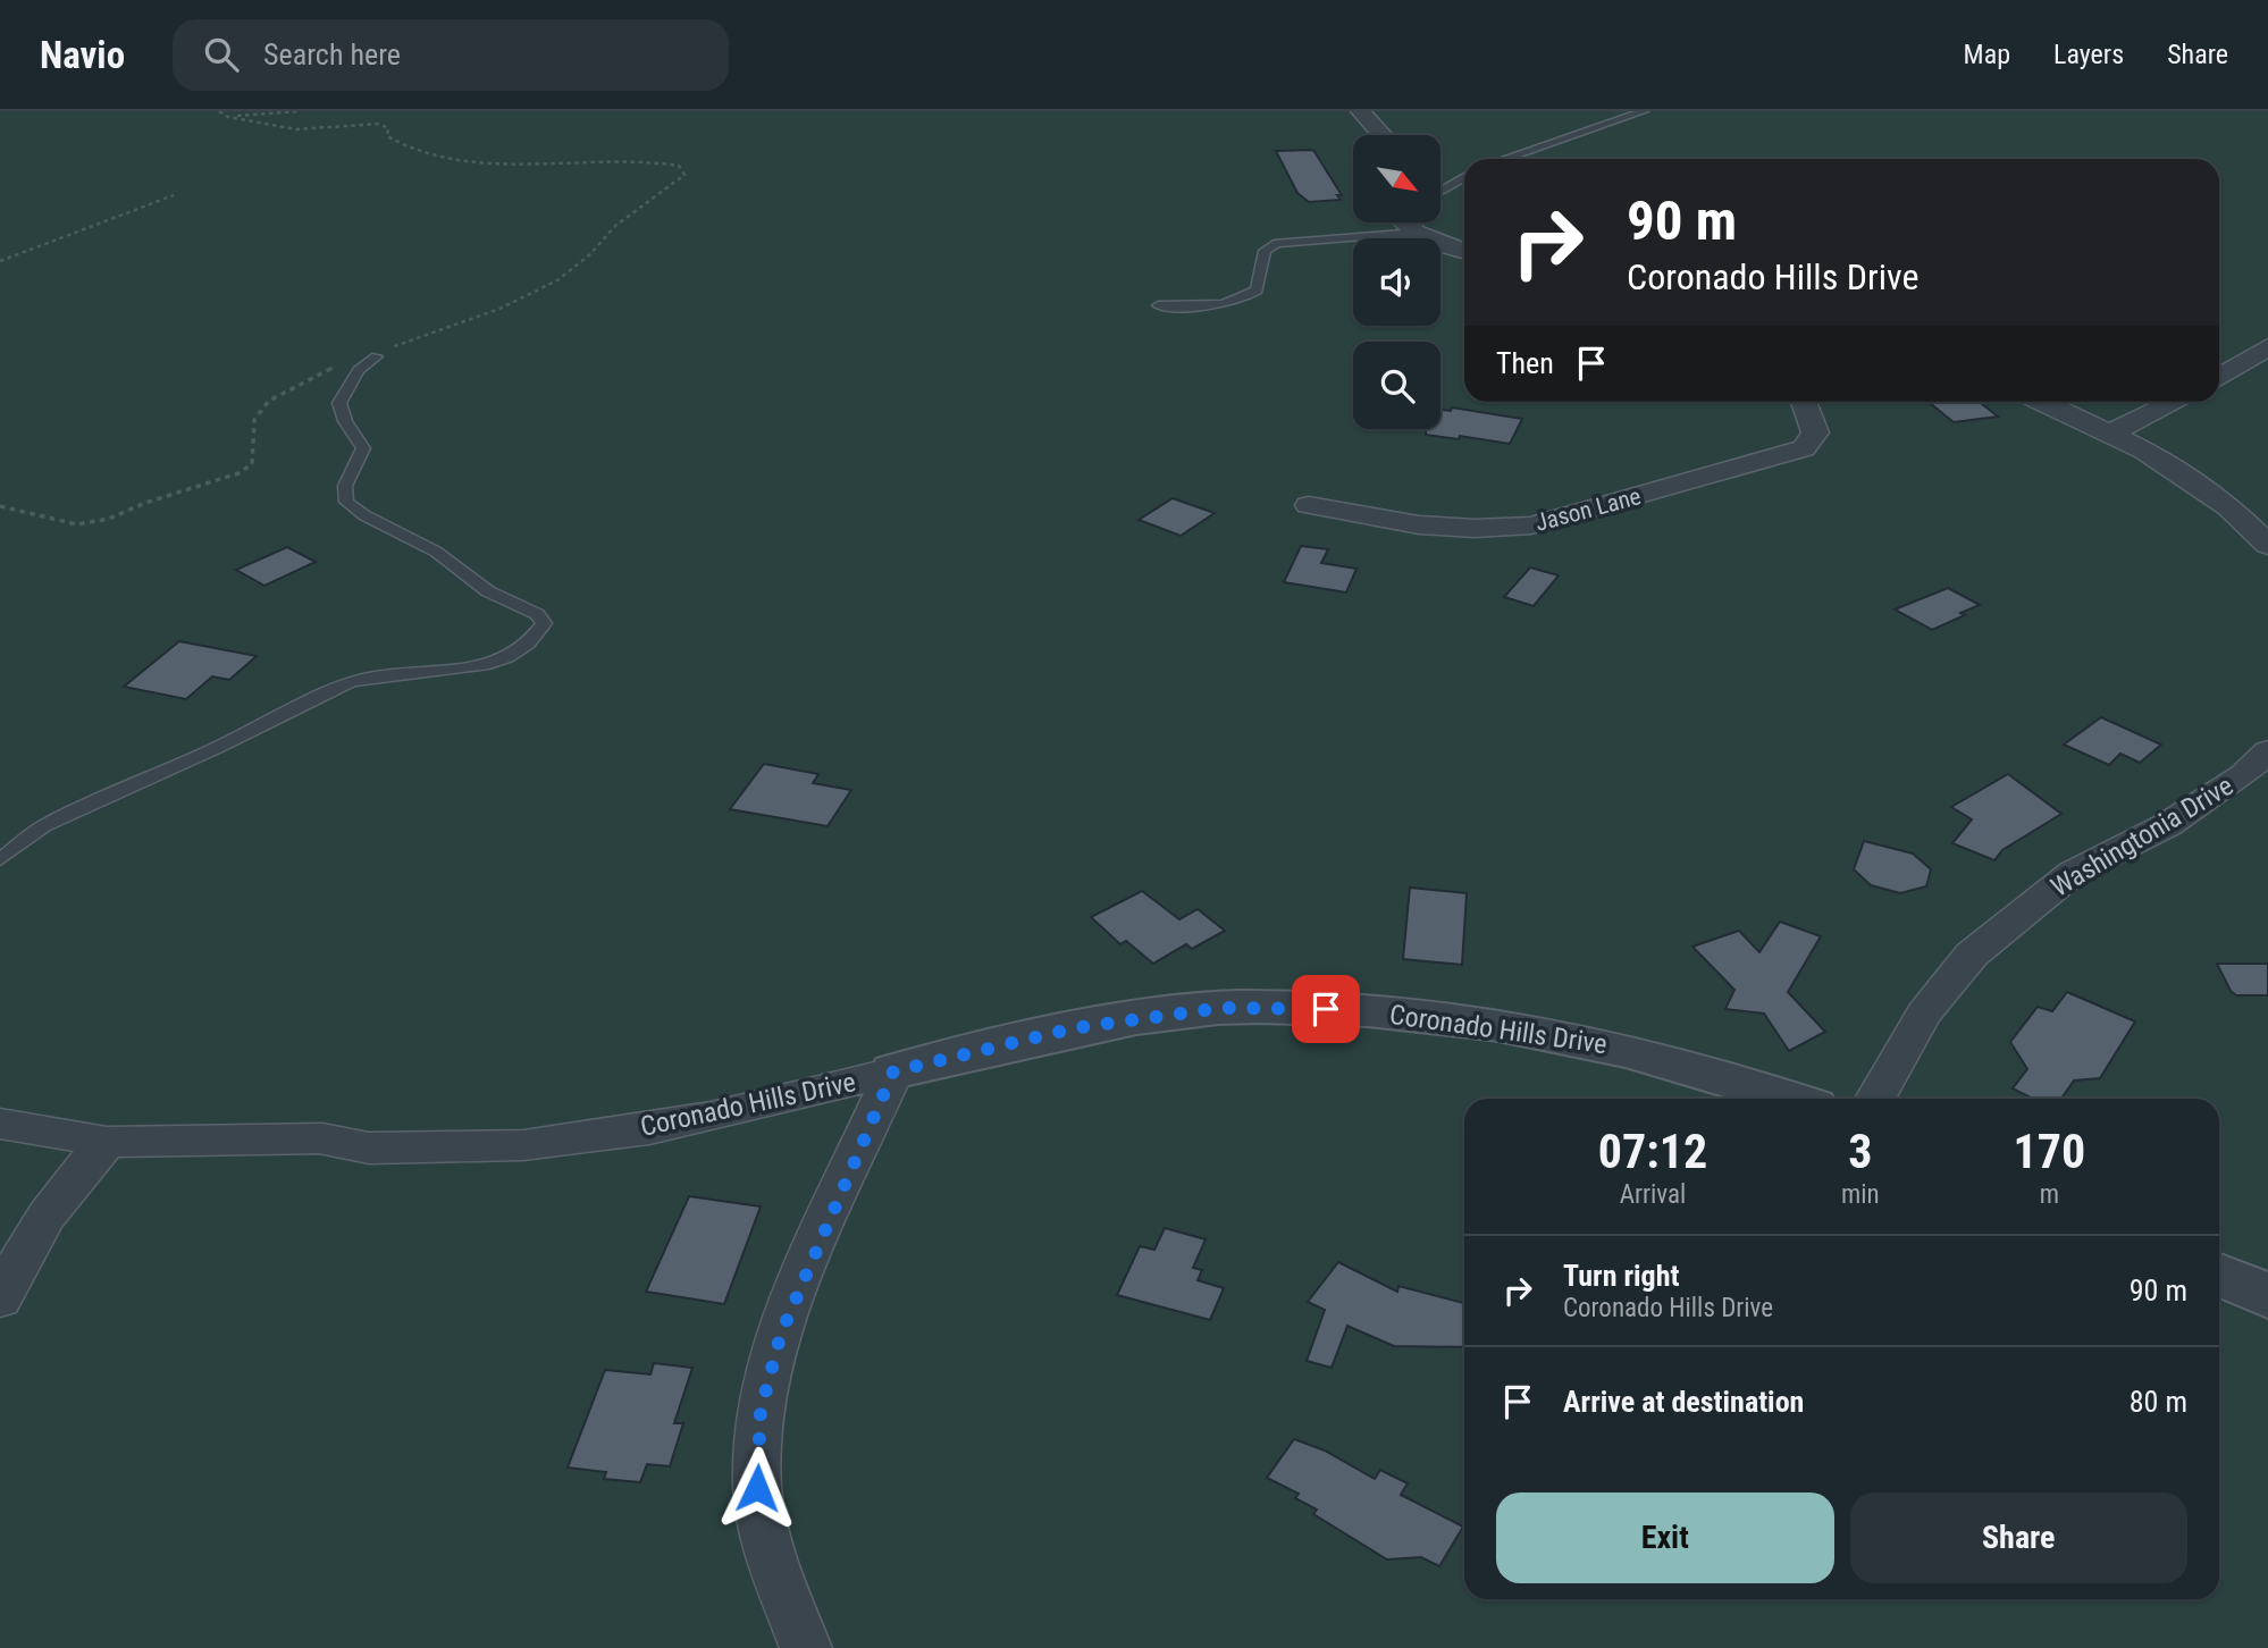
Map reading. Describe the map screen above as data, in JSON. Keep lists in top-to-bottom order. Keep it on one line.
{"streets":{"street":["Jason Lane","Washingtonia Drive","Coronado Hills Drive"]},"north":"bottom right","page":{"header":"Navio","search":"Search here","nav":["Map","Layers","Share"],"turn":["90 m","Coronado Hills Drive"],"then":"Then","eta":["07:12","Arrival","3","min","170","m"],"list":[{"name":"Turn right","note":"Coronado Hills Drive","value":"90 m"},{"name":"Arrive at destination","value":"80 m"}],"buttons":["Exit","Share"]}}
